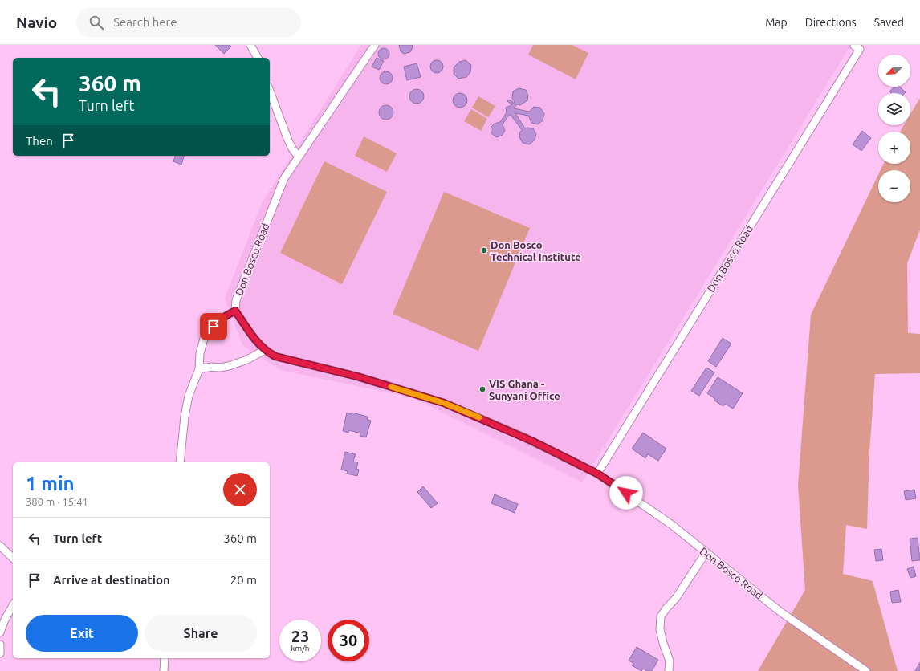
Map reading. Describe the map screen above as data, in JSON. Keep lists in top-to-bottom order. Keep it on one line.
{"streets":{"street":["Don Bosco Road"]},"places":["Don Bosco Technical Institute","VIS Ghana - Sunyani Office"],"north":"bottom left","page":{"header":"Navio","search":"Search here","nav":["Map","Directions","Saved"],"map_buttons":["+","−"],"turn":["360 m","Turn left"],"then":"Then","heading":["1 min","380 m · 15:41"],"list":[{"name":"Turn left","value":"360 m"},{"name":"Arrive at destination","value":"20 m"}],"buttons":["Exit","Share"],"speed":"23 km/h","limit":"30"}}
